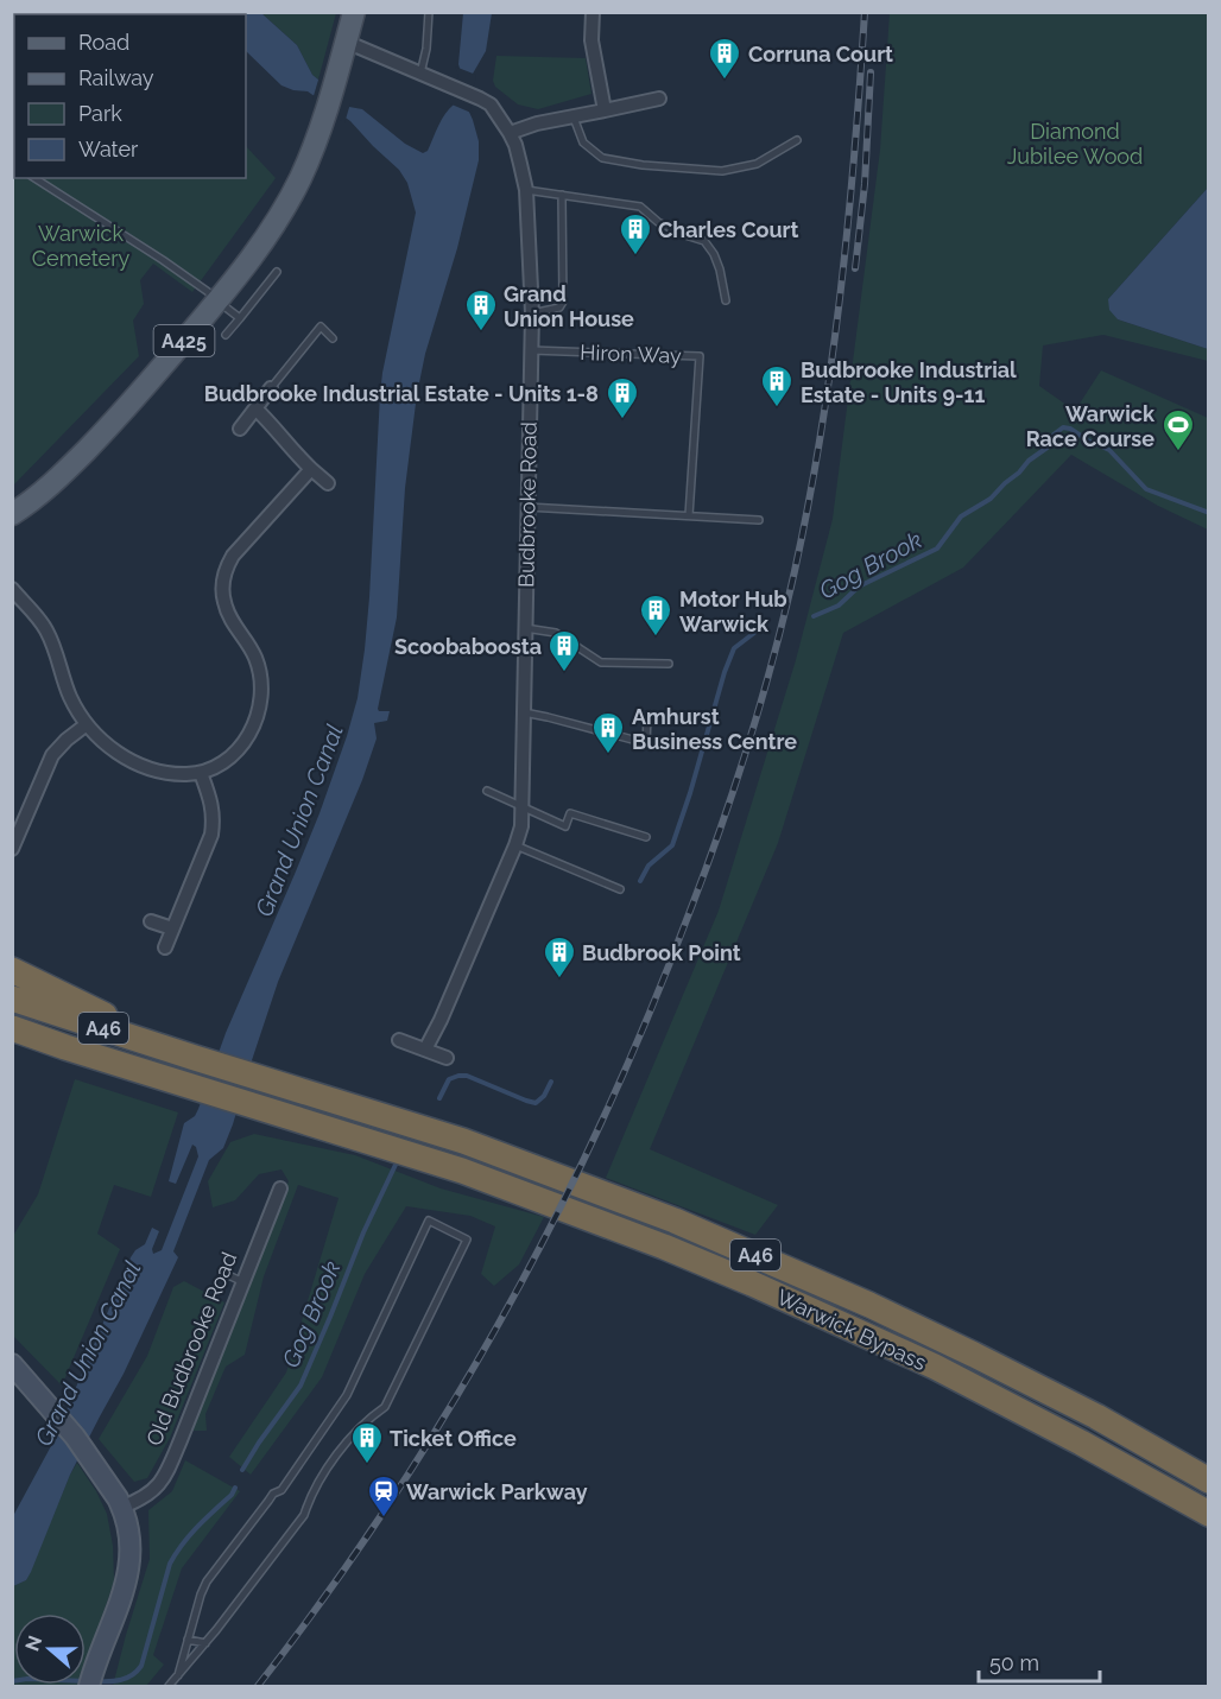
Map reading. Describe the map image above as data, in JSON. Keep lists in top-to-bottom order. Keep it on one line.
{"streets":{"highway":["A46","Warwick Bypass"],"main road":["A425"],"street":["Budbrooke Road","Old Budbrooke Road"],"lane":["Hiron Way"]},"crossings":[["A425","Budbrooke Road"],["Hiron Way","Budbrooke Road"],["A46","Warwick Bypass"]],"water":["Gog Brook","Grand Union Canal"],"parks":["Diamond Jubilee Wood","Warwick Cemetery"],"places":{"building":["Corruna Court","Charles Court","Grand Union House","Budbrooke Industrial Estate - Units 9-11","Budbrooke Industrial Estate - Units 1-8","Motor Hub Warwick","Scoobaboosta","Amhurst Business Centre","Budbrook Point","Ticket Office"],"sports":["Warwick Race Course"],"station":["Warwick Parkway"]},"legend":["Road","Railway","Park","Water"],"scale_bar":"50 m","north":"left"}
